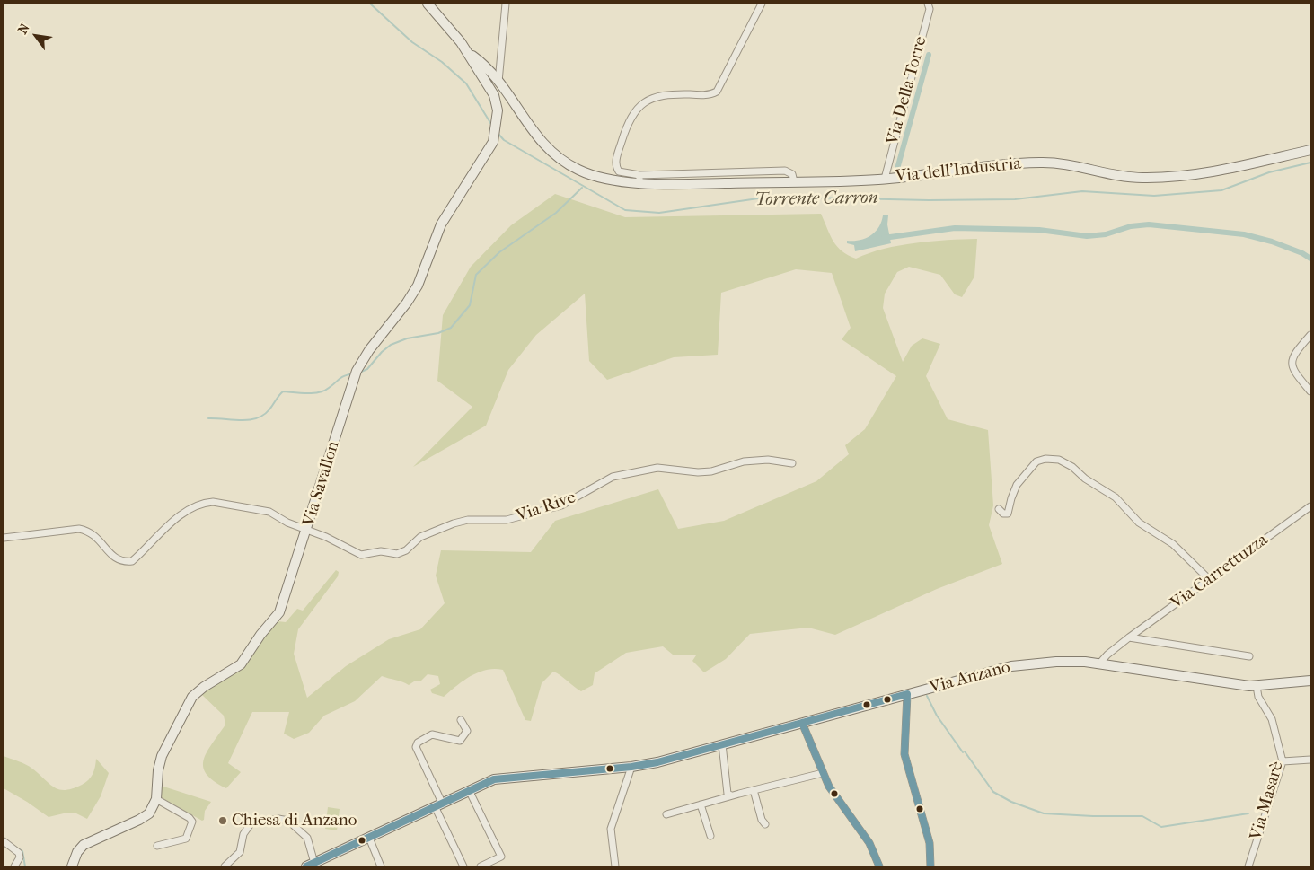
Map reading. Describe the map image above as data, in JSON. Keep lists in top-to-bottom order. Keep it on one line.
{"streets":{"main road":["Via dell'Industria","Via Savallon","Via Anzano"],"street":["Via Della Torre","Via Rive","Via Carrettuzza","Via Masarè"]},"crossings":[["Via Della Torre","Via dell'Industria"],["Via dell'Industria","Via Savallon"],["Via Savallon","Via Rive"],["Via Carrettuzza","Via Anzano"],["Via Anzano","Via Masarè"]],"water":["Torrente Carron"],"places":["Chiesa di Anzano"],"north":"top left"}
